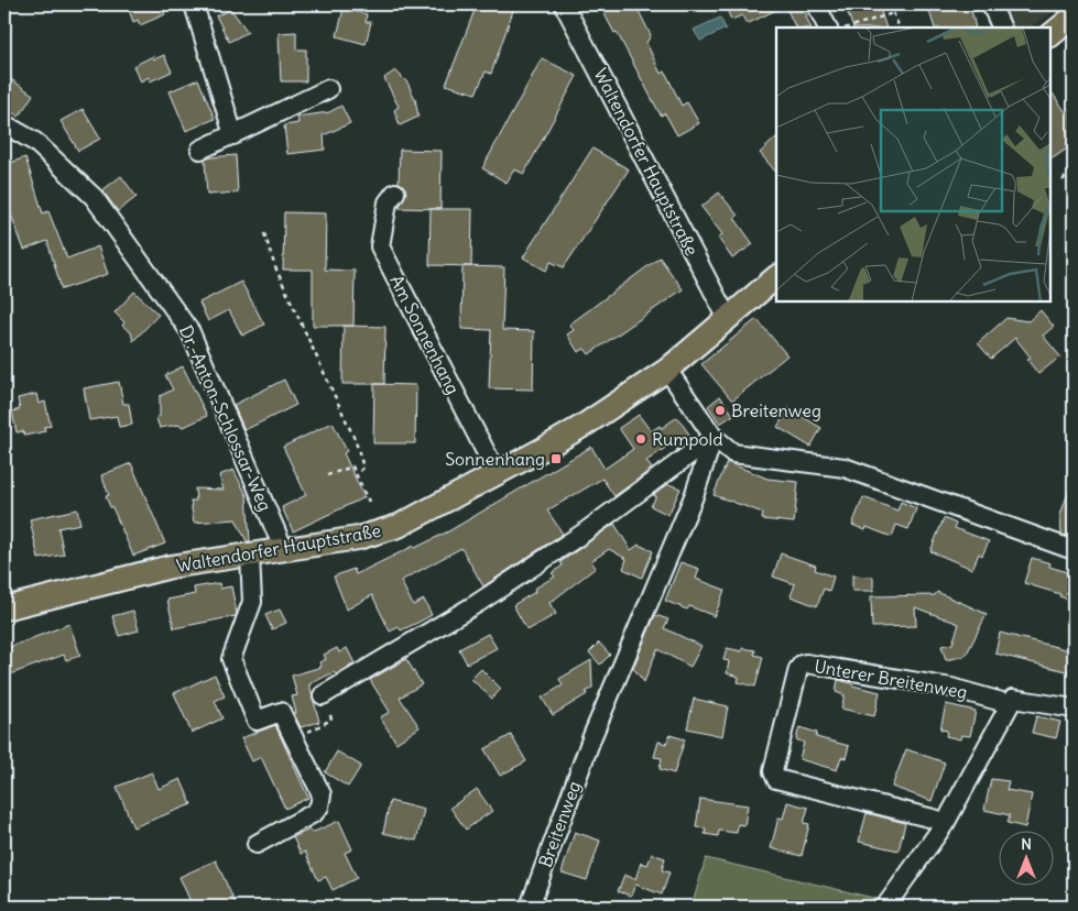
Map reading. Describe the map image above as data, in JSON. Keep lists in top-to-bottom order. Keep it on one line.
{"streets":{"main road":["Waltendorfer Hauptstraße"],"street":["Am Sonnenhang","Dr.-Anton-Schlossar-Weg","Unterer Breitenweg","Breitenweg"]},"crossings":[["Waltendorfer Hauptstraße","Am Sonnenhang"],["Waltendorfer Hauptstraße","Dr.-Anton-Schlossar-Weg"]],"places":{"other":["Breitenweg","Rumpold"],"transit":["Sonnenhang"]},"north":"top"}
